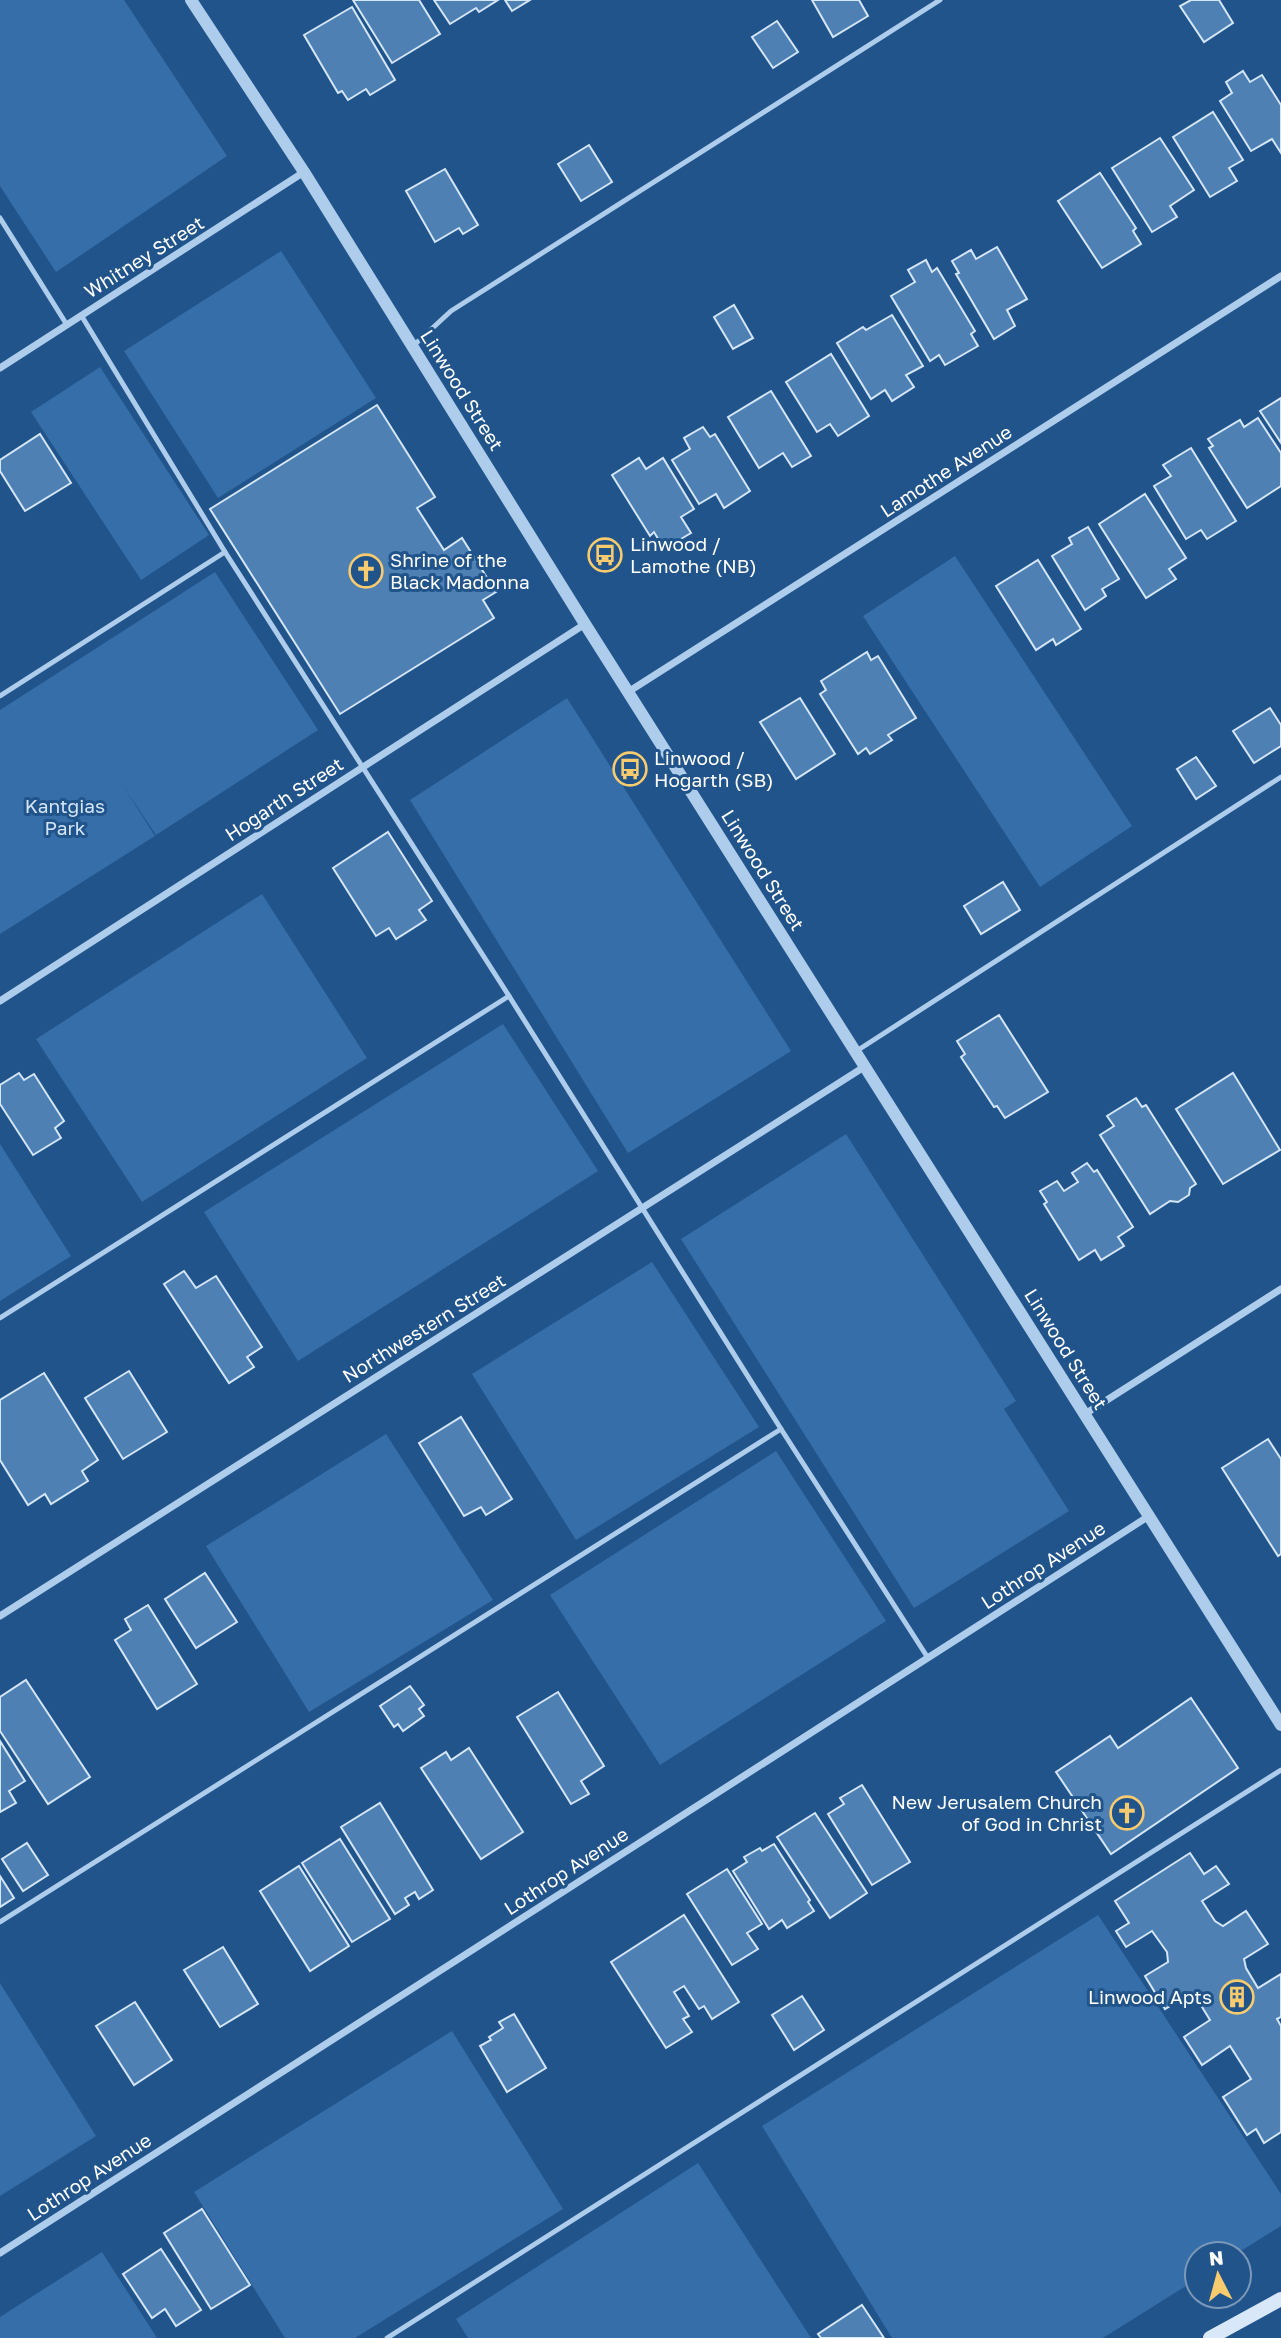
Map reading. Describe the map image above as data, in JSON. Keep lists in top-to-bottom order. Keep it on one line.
{"streets":{"street":["Whitney Street","Linwood Street","Lamothe Avenue","Hogarth Street","Northwestern Street","Lothrop Avenue"]},"crossings":[["Whitney Street","Linwood Street"],["Linwood Street","Lamothe Avenue"],["Linwood Street","Hogarth Street"],["Linwood Street","Northwestern Street"],["Linwood Street","Lothrop Avenue"]],"parks":["Kantgias Park"],"places":{"bus stop":["Linwood / Lamothe (NB)","Linwood / Hogarth (SB)"],"church":["Shrine of the Black Madonna","New Jerusalem Church of God in Christ"],"building":["Linwood Apts"]},"north":"top"}
